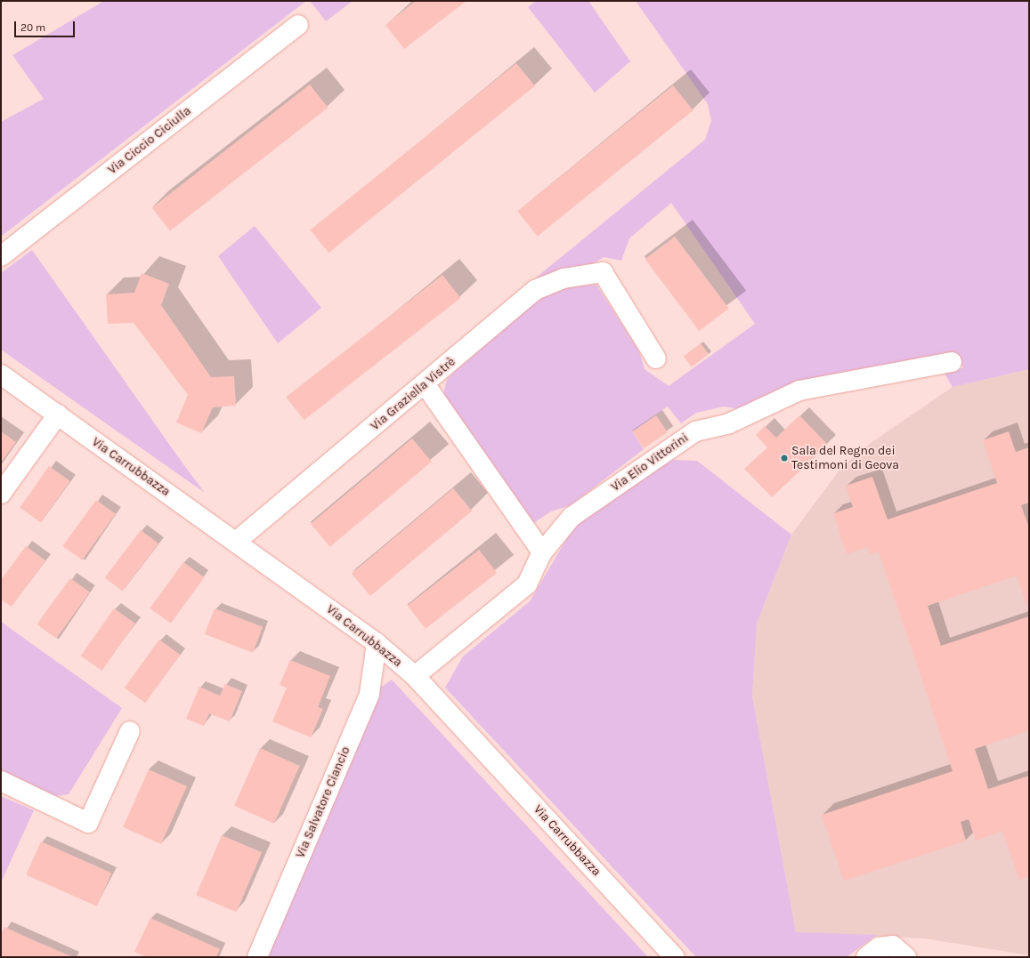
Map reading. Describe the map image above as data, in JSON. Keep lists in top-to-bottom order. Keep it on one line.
{"streets":{"street":["Via Ciccio Ciciulla","Via Graziella Vistrè","Via Elio Vittorini","Via Carrubbazza","Via Salvatore Ciancio"]},"crossings":[["Via Graziella Vistrè","Via Carrubbazza"],["Via Elio Vittorini","Via Carrubbazza"],["Via Carrubbazza","Via Salvatore Ciancio"]],"places":["Sala del Regno dei Testimoni di Geova"],"scale_bar":"20 m"}
